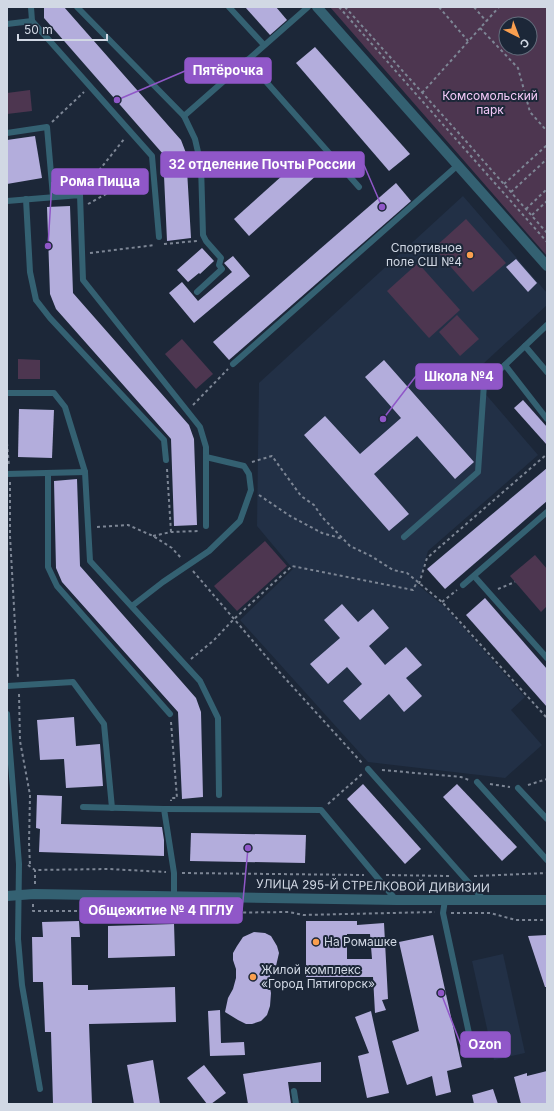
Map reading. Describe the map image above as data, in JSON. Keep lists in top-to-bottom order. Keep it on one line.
{"streets":{"street":["УЛИЦА 295-Й СТРЕЛКОВОЙ ДИВИЗИИ"]},"parks":["Комсомольский парк"],"places":["Пятёрочка","32 отделение Почты России","Рома Пицца","Спортивное поле СШ №4","Школа №4","Общежитие № 4 ПГЛУ","На Ромашке","Жилой комплекс «Город Пятигорск»","Ozon"],"scale_bar":"50 m","north":"bottom right"}
